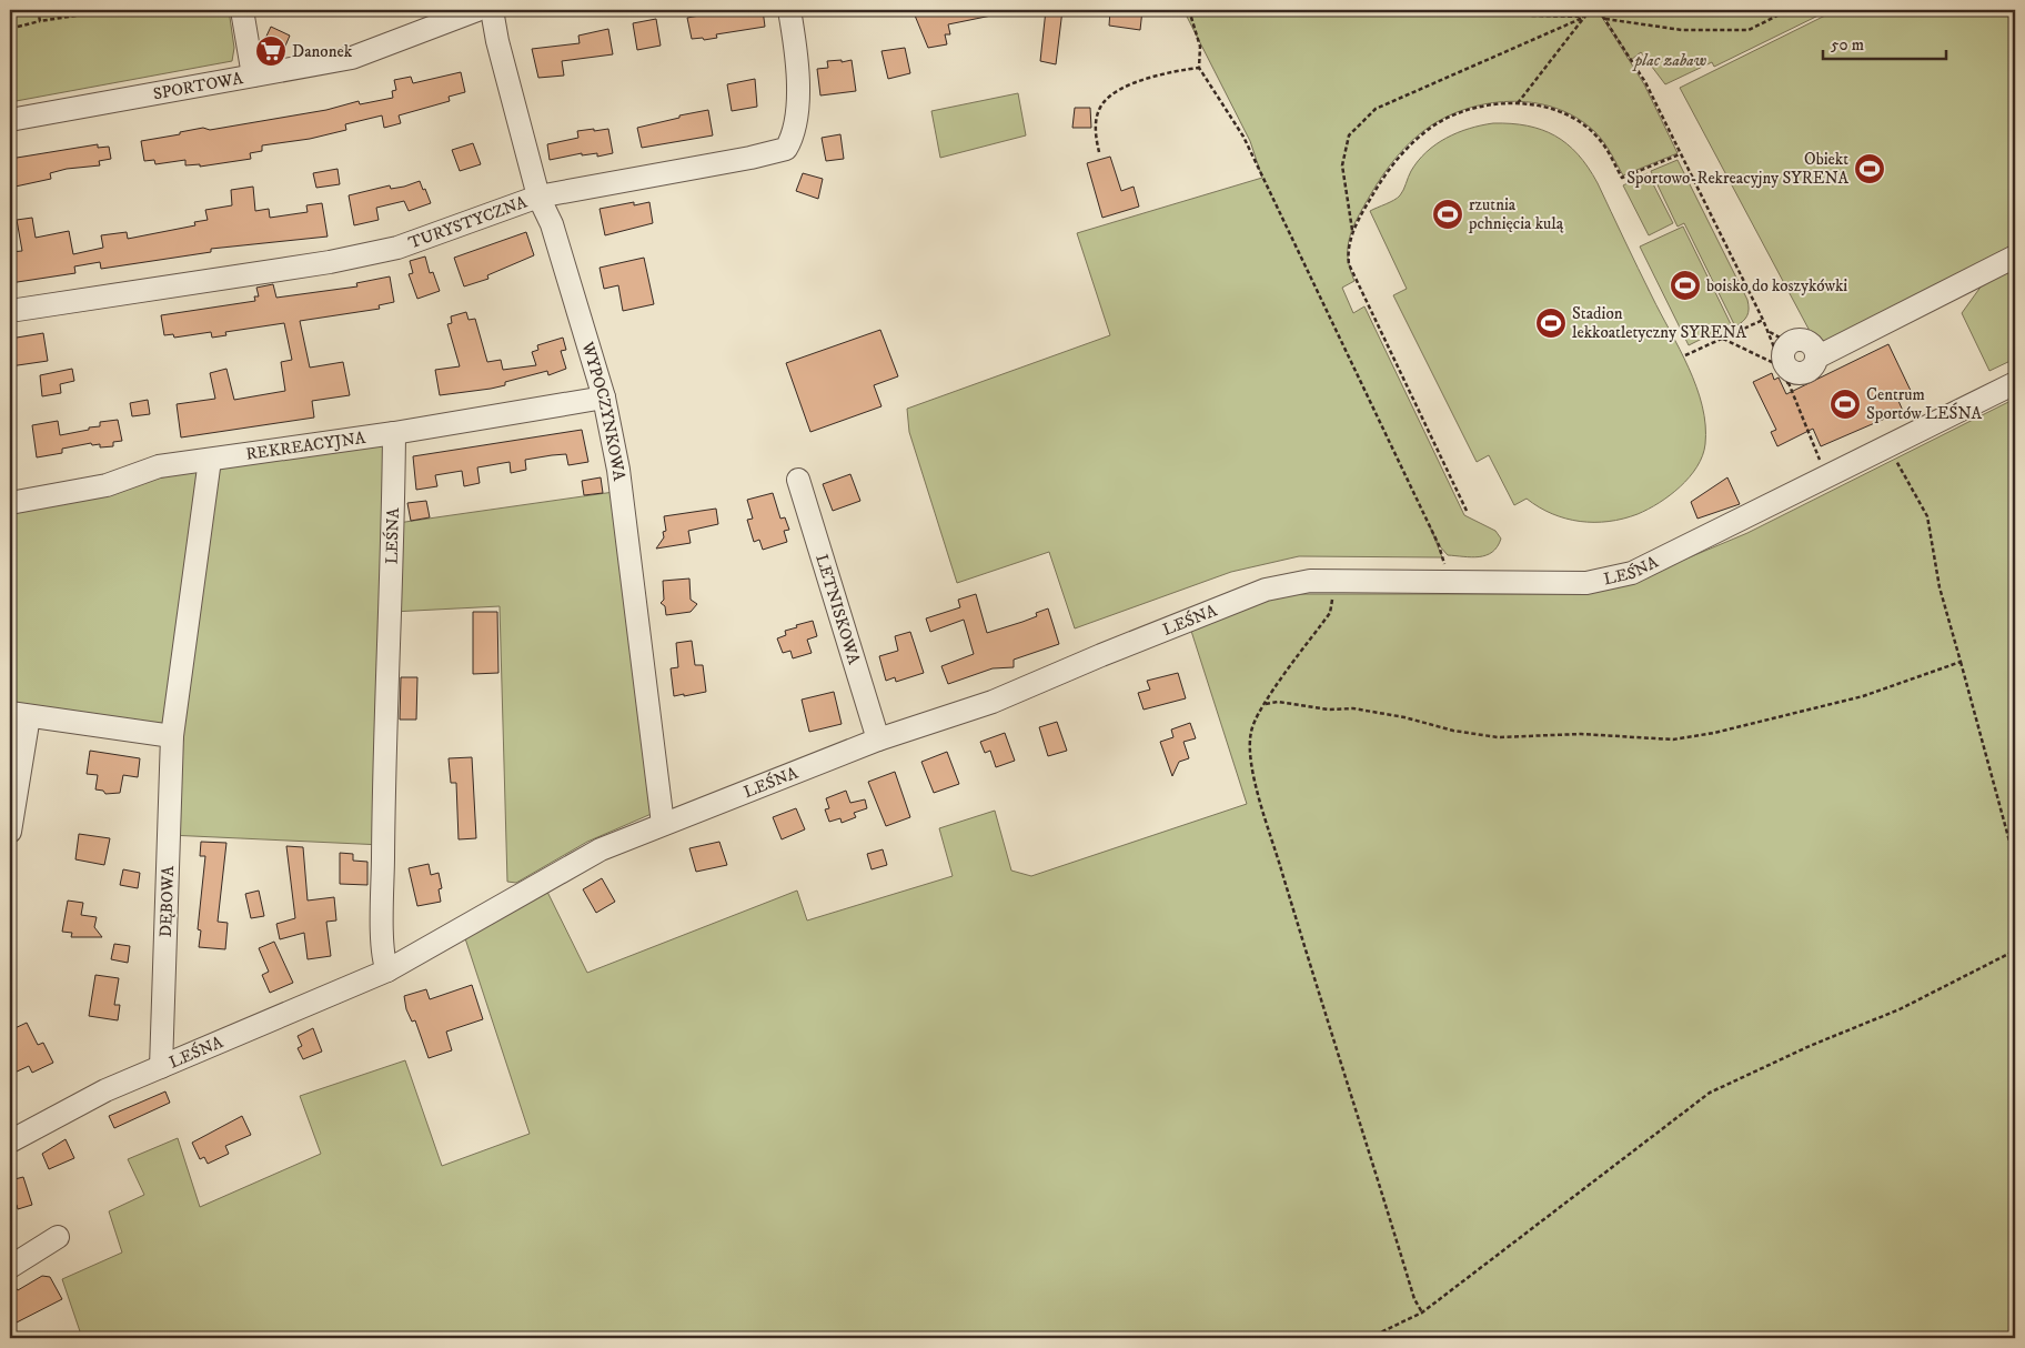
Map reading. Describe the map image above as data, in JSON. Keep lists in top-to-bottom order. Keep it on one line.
{"streets":{"street":["SPORTOWA","TURYSTYCZNA","WYPOCZYNKOWA","REKREACYJNA","LEŚNA","LETNISKOWA","DĘBOWA"]},"crossings":[["TURYSTYCZNA","WYPOCZYNKOWA"],["WYPOCZYNKOWA","REKREACYJNA"],["WYPOCZYNKOWA","LEŚNA"],["REKREACYJNA","LEŚNA"],["REKREACYJNA","DĘBOWA"],["LEŚNA","LETNISKOWA"],["LEŚNA","DĘBOWA"]],"parks":["plac zabaw"],"places":{"supermarket":["Danonek"],"sports":["Obiekt Sportowo-Rekreacyjny SYRENA","rzutnia pchnięcia kulą","boisko do koszykówki","Stadion lekkoatletyczny SYRENA","Centrum Sportów LEŚNA"]},"scale_bar":"50 m"}
